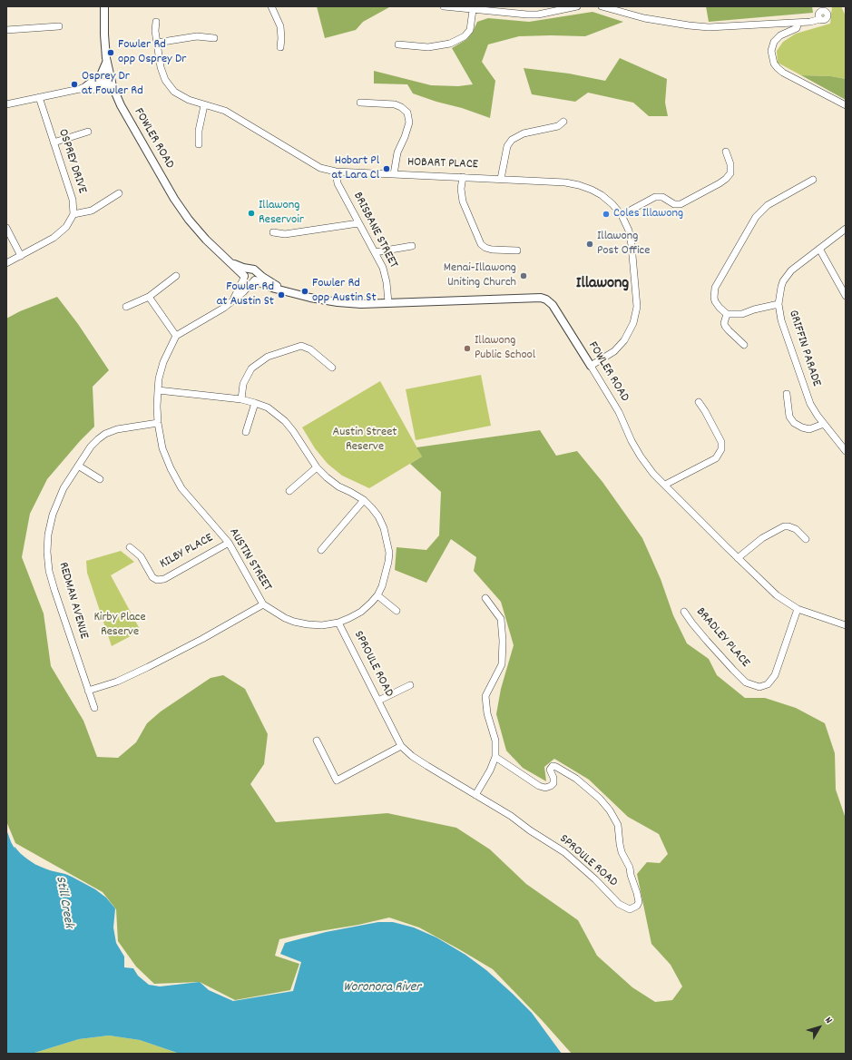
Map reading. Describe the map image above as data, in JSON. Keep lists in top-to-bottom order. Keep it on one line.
{"streets":{"street":["FOWLER ROAD","OSPREY DRIVE","HOBART PLACE","BRISBANE STREET","GRIFFIN PARADE","KILBY PLACE","AUSTIN STREET","REDMAN AVENUE","BRADLEY PLACE","SPROULE ROAD"]},"crossings":[["FOWLER ROAD","HOBART PLACE"],["FOWLER ROAD","BRISBANE STREET"],["FOWLER ROAD","BRADLEY PLACE"],["HOBART PLACE","BRISBANE STREET"],["KILBY PLACE","AUSTIN STREET"],["AUSTIN STREET","REDMAN AVENUE"],["AUSTIN STREET","SPROULE ROAD"]],"districts":["Illawong"],"water":["Still Creek","Woronora River"],"parks":["Austin Street Reserve","Kirby Place Reserve"],"places":["Fowler Rd opp Osprey Dr","Osprey Dr at Fowler Rd","Hobart Pl at Lara Cl","Illawong Reservoir","Coles Illawong","Illawong Post Office","Menai-Illawong Uniting Church","Fowler Rd opp Austin St","Fowler Rd at Austin St","Illawong Public School"],"north":"top right"}
